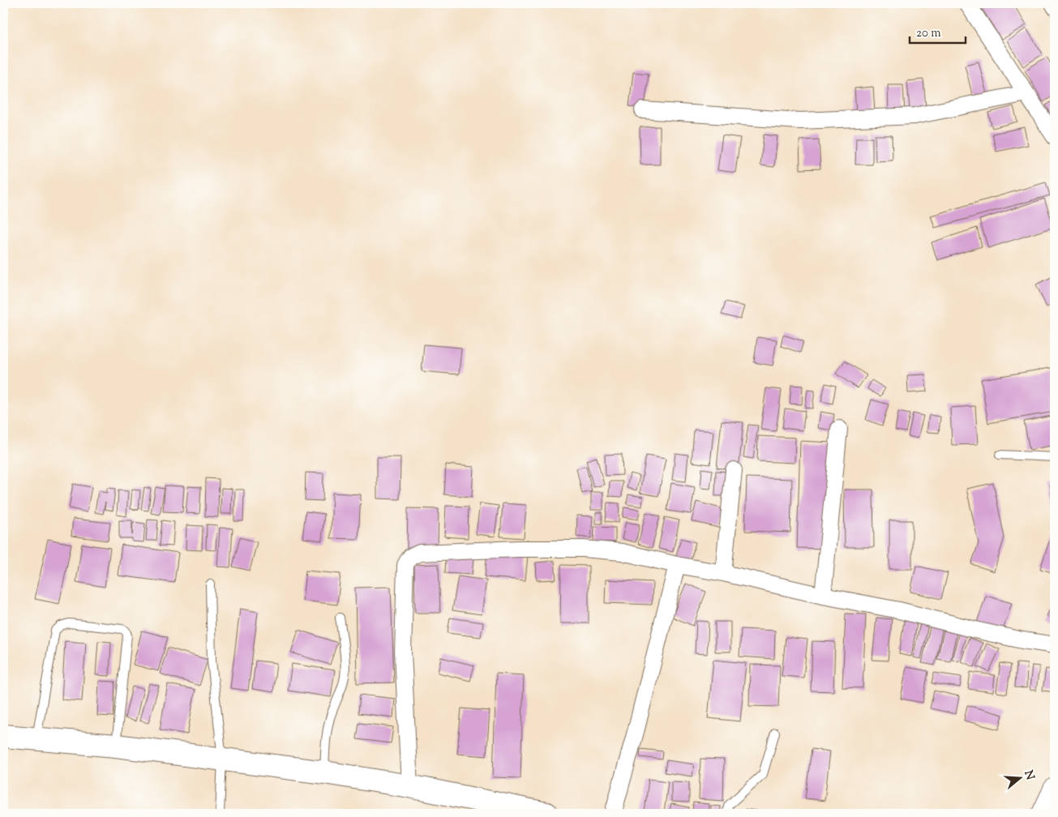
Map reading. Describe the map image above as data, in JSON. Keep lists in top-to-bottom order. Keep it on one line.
{"scale_bar":"20 m","north":"right"}
